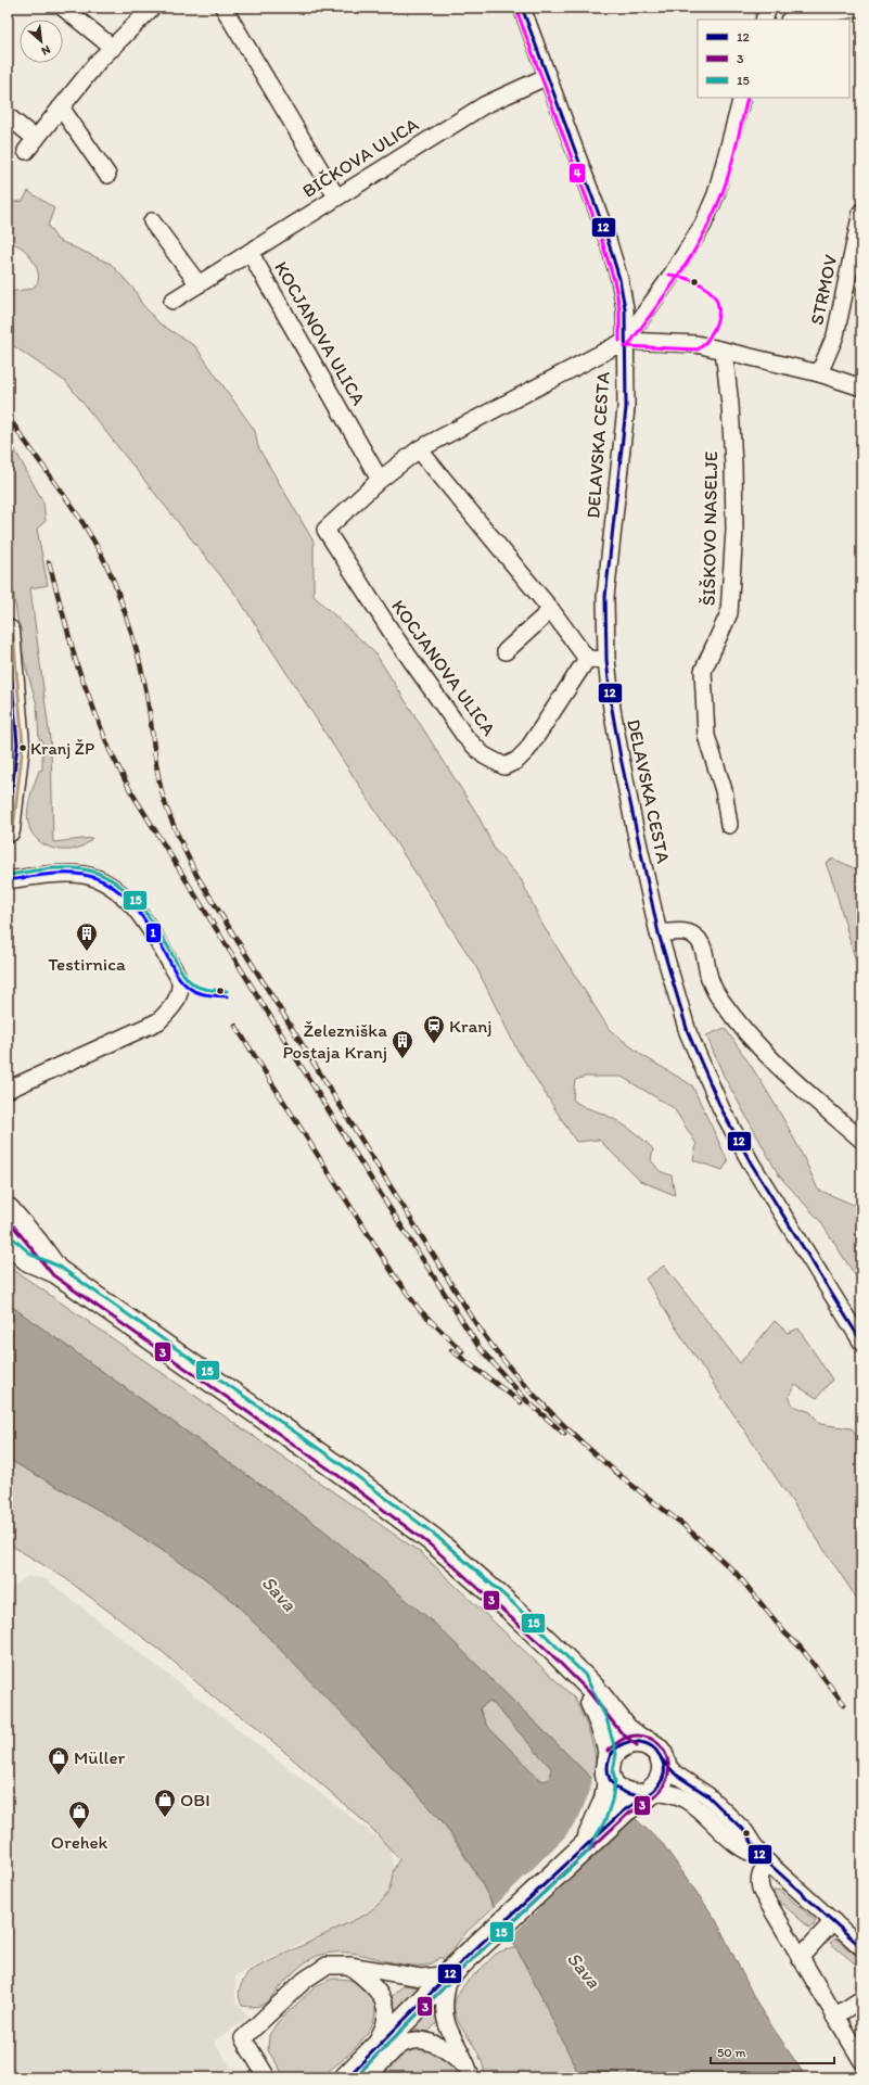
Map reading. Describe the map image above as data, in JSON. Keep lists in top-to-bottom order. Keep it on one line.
{"streets":{"street":["BIČKOVA ULICA","STRMOV","KOCJANOVA ULICA","DELAVSKA CESTA","ŠIŠKOVO NASELJE"]},"crossings":[["BIČKOVA ULICA","KOCJANOVA ULICA"],["BIČKOVA ULICA","DELAVSKA CESTA"],["KOCJANOVA ULICA","DELAVSKA CESTA"]],"water":["Sava"],"places":{"other":["Kranj ŽP"],"building":["Testirnica","Železniška Postaja Kranj"],"station":["Kranj"],"shop":["Müller","OBI","Orehek"]},"lines":["transit line 12","transit line 4","transit line 3","transit line 15","transit line 1"],"legend":["12","3","15"],"scale_bar":"50 m","north":"bottom right"}
